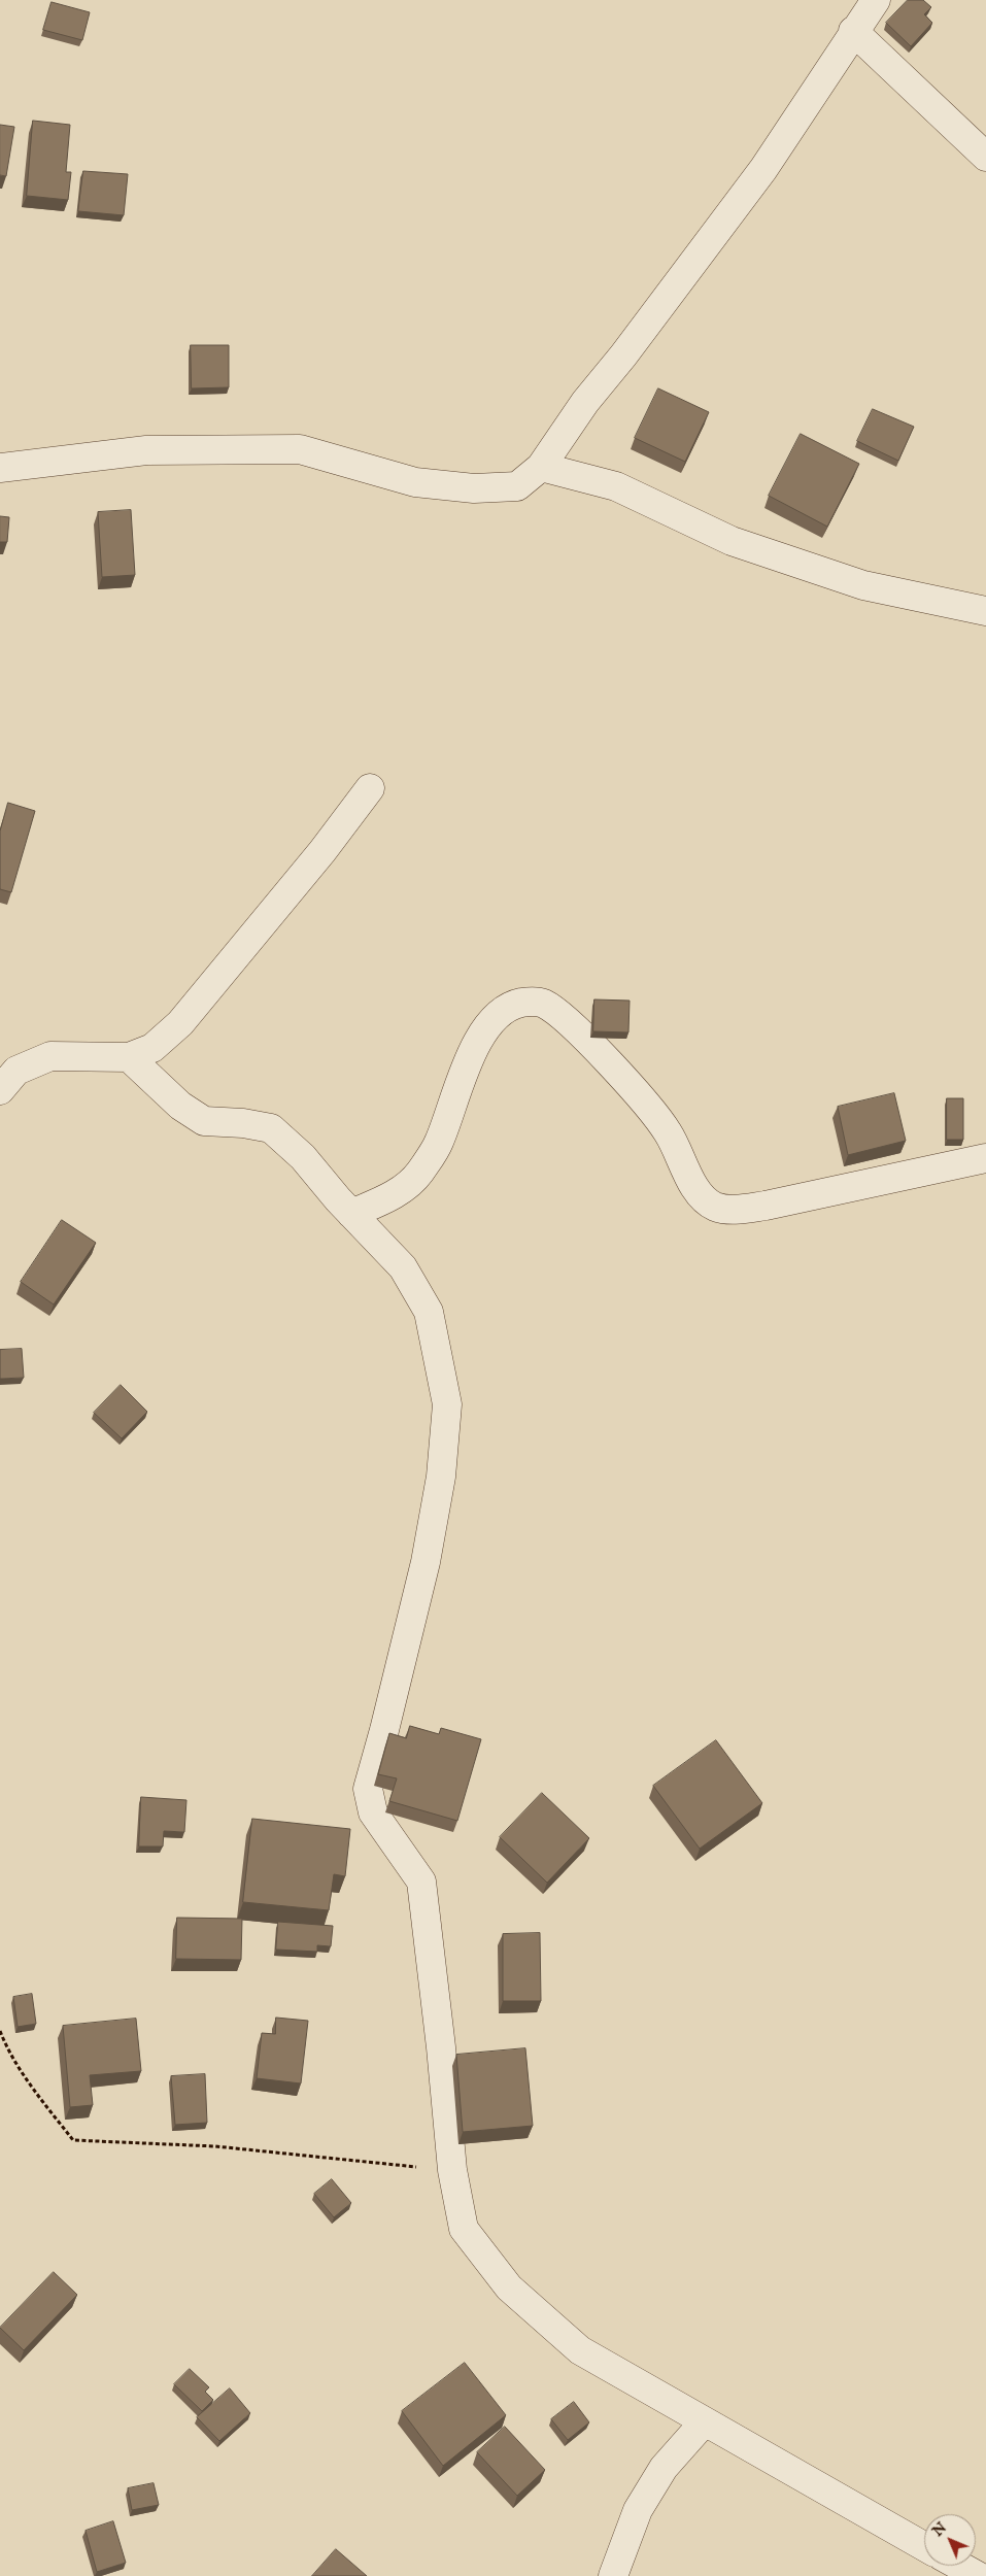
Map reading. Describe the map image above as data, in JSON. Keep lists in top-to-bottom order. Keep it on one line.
{"north":"top left"}
